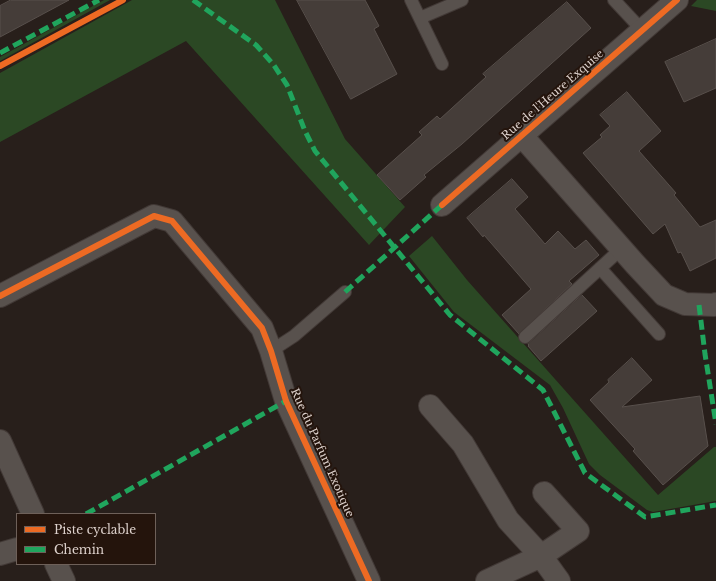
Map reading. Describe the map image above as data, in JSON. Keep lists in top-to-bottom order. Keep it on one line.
{"streets":{"street":["Rue de l'Heure Exquise","Rue du Parfum Exotique"]},"legend":["Piste cyclable","Chemin"]}
